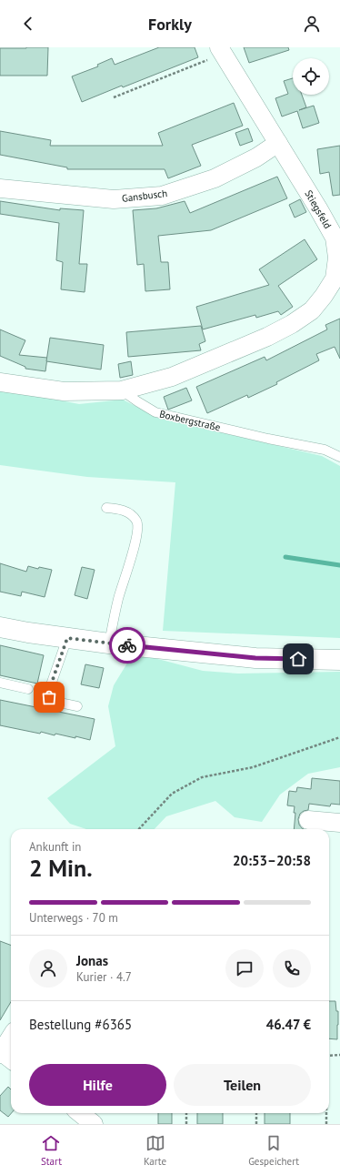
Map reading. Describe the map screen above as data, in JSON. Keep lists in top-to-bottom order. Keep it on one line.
{"streets":{"street":["Gansbusch","Stiegsfeld"],"lane":["Boxbergstraße"]},"crossings":[["Gansbusch","Stiegsfeld"],["Stiegsfeld","Boxbergstraße"]],"page":{"header":"Forkly","heading":["2 Min.","Ankunft in","20:53–20:58"],"panel":["Jonas","Kurier · 4.7","Bestellung #6365","46.47 €"],"bar":"Unterwegs · 70 m","buttons":["Hilfe","Teilen"],"tabs":["Start","Karte","Gespeichert"]}}
